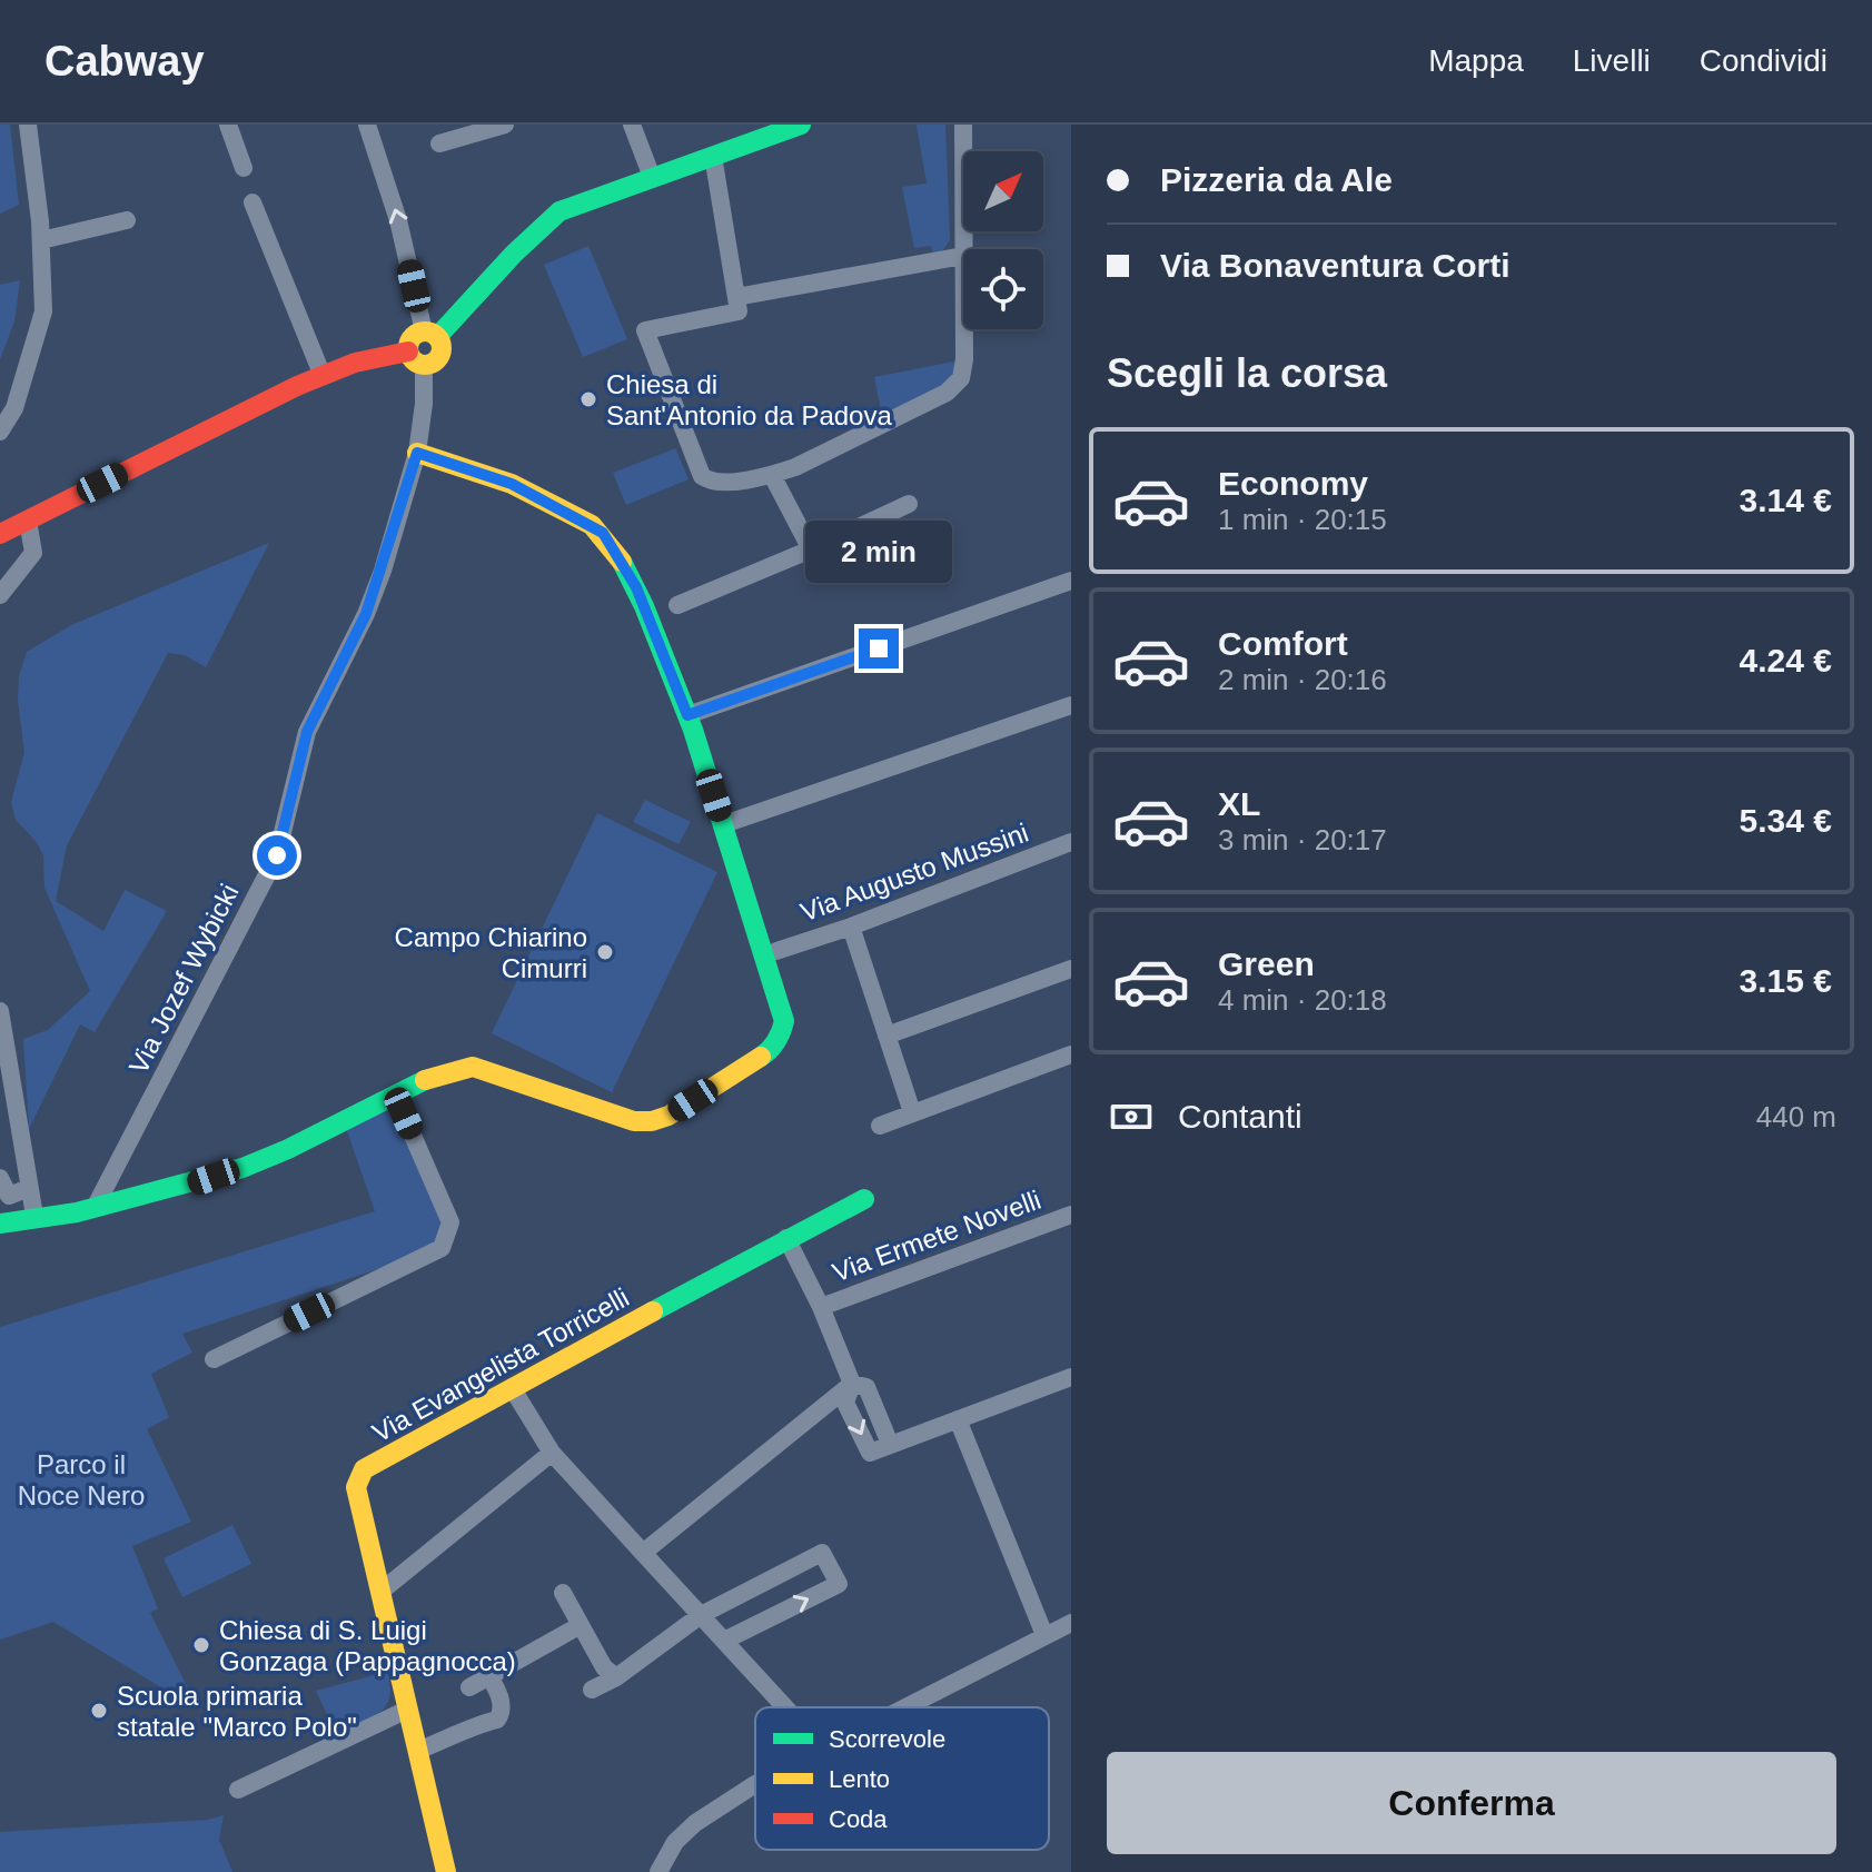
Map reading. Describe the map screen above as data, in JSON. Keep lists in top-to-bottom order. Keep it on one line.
{"streets":{"street":["Via Augusto Mussini","Via Jozef Wybicki","Via Ermete Novelli","Via Evangelista Torricelli"]},"parks":["Parco il Noce Nero"],"places":["Chiesa di Sant'Antonio da Padova","Campo Chiarino Cimurri","Chiesa di S. Luigi Gonzaga (Pappagnocca)","Scuola primaria statale \"Marco Polo\""],"legend":["Scorrevole","Lento","Coda"],"north":"top right","page":{"header":"Cabway","nav":["Mappa","Livelli","Condividi"],"banner":["Pizzeria da Ale","Via Bonaventura Corti"],"heading":"Scegli la corsa","list":[{"name":"Economy","note":"1 min · 20:15","value":"3.14 €"},{"name":"Comfort","note":"2 min · 20:16","value":"4.24 €"},{"name":"XL","note":"3 min · 20:17","value":"5.34 €"},{"name":"Green","note":"4 min · 20:18","value":"3.15 €"}],"bubble":"2 min","pay":["Contanti","440 m"],"buttons":"Conferma"}}
